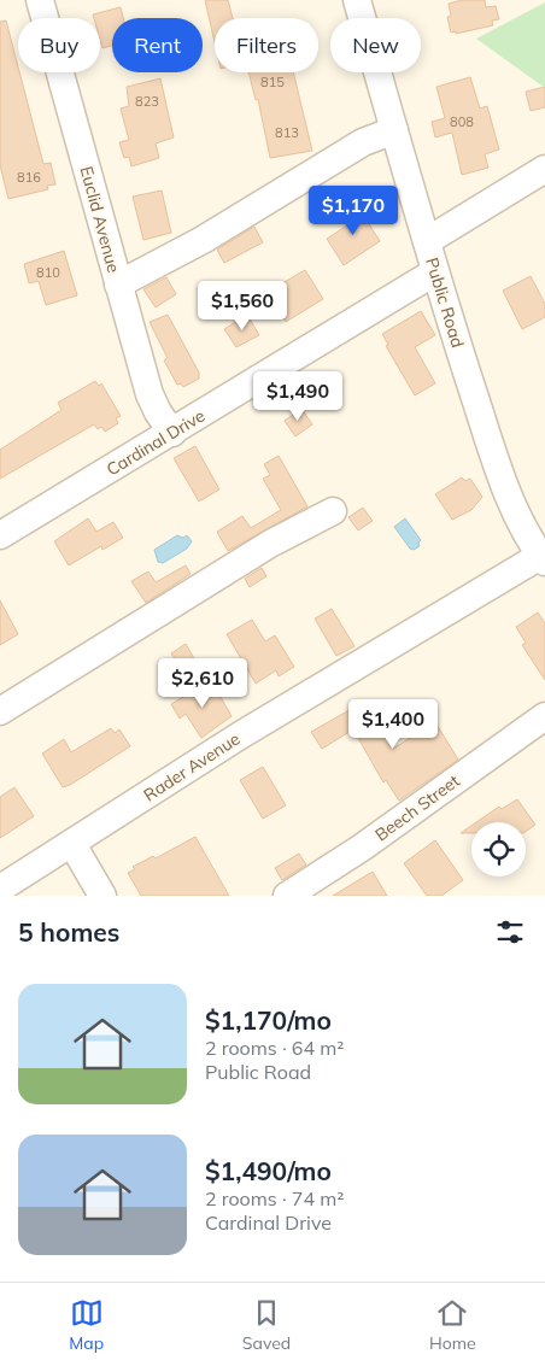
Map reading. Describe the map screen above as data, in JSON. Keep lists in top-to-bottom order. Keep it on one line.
{"streets":{"street":["Euclid Avenue","Public Road","Cardinal Drive","Rader Avenue","Beech Street"]},"crossings":[["Euclid Avenue","Cardinal Drive"],["Public Road","Cardinal Drive"],["Public Road","Rader Avenue"]],"house_numbers":["815","823","808","813","816","810"],"page":{"chip":["Buy","Rent","Filters","New"],"price":["$1,170","$1,560","$1,490","$2,610","$1,400"],"heading":"5 homes","list":[{"name":"$1,170/mo","note":"2 rooms · 64 m² · Public Road"},{"name":"$1,490/mo","note":"2 rooms · 74 m² · Cardinal Drive"}],"tabs":["Map","Saved","Home"]}}
